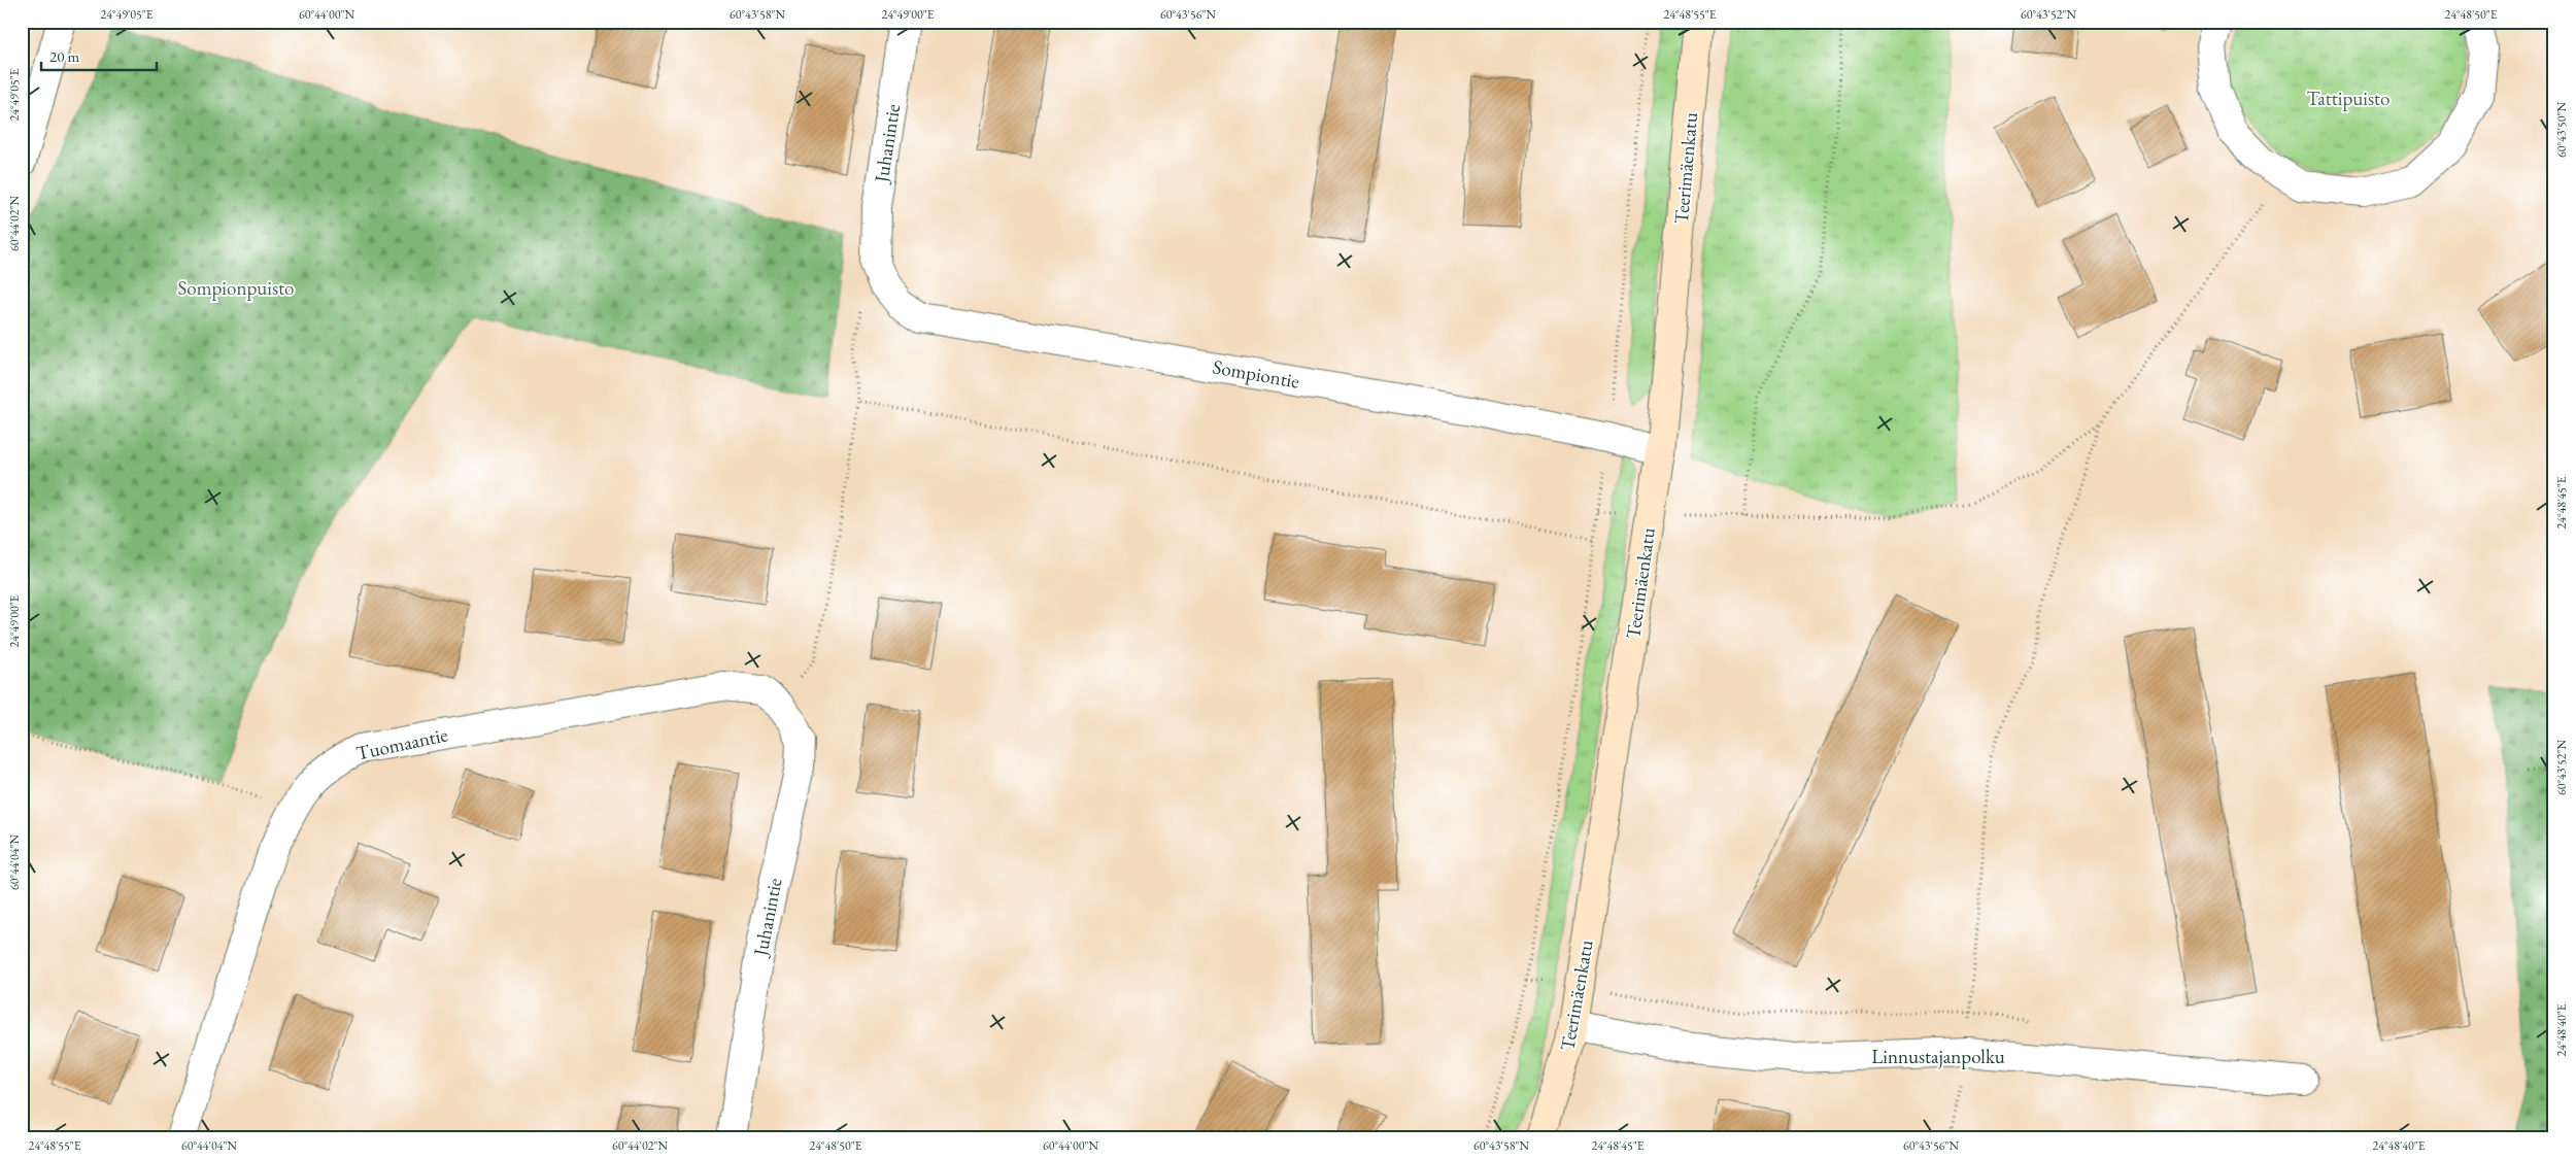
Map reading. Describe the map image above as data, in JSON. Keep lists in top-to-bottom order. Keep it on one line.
{"streets":{"street":["Juhanintie","Teerimäenkatu","Sompiontie","Tuomaantie","Linnustajanpolku"]},"crossings":[["Juhanintie","Sompiontie"],["Juhanintie","Tuomaantie"],["Teerimäenkatu","Sompiontie"],["Teerimäenkatu","Linnustajanpolku"]],"parks":["Tattipuisto","Sompionpuisto"],"scale_bar":"20 m","coordinates":["24°49'05\"E","60°44'00\"N","60°43'58\"N","24°49'00\"E","60°43'56\"N","24°48'55\"E","60°43'52\"N","24°48'50\"E","60°43'50\"N","60°44'02\"N","24°48'45\"E","60°44'04\"N","24°48'40\"E"]}
